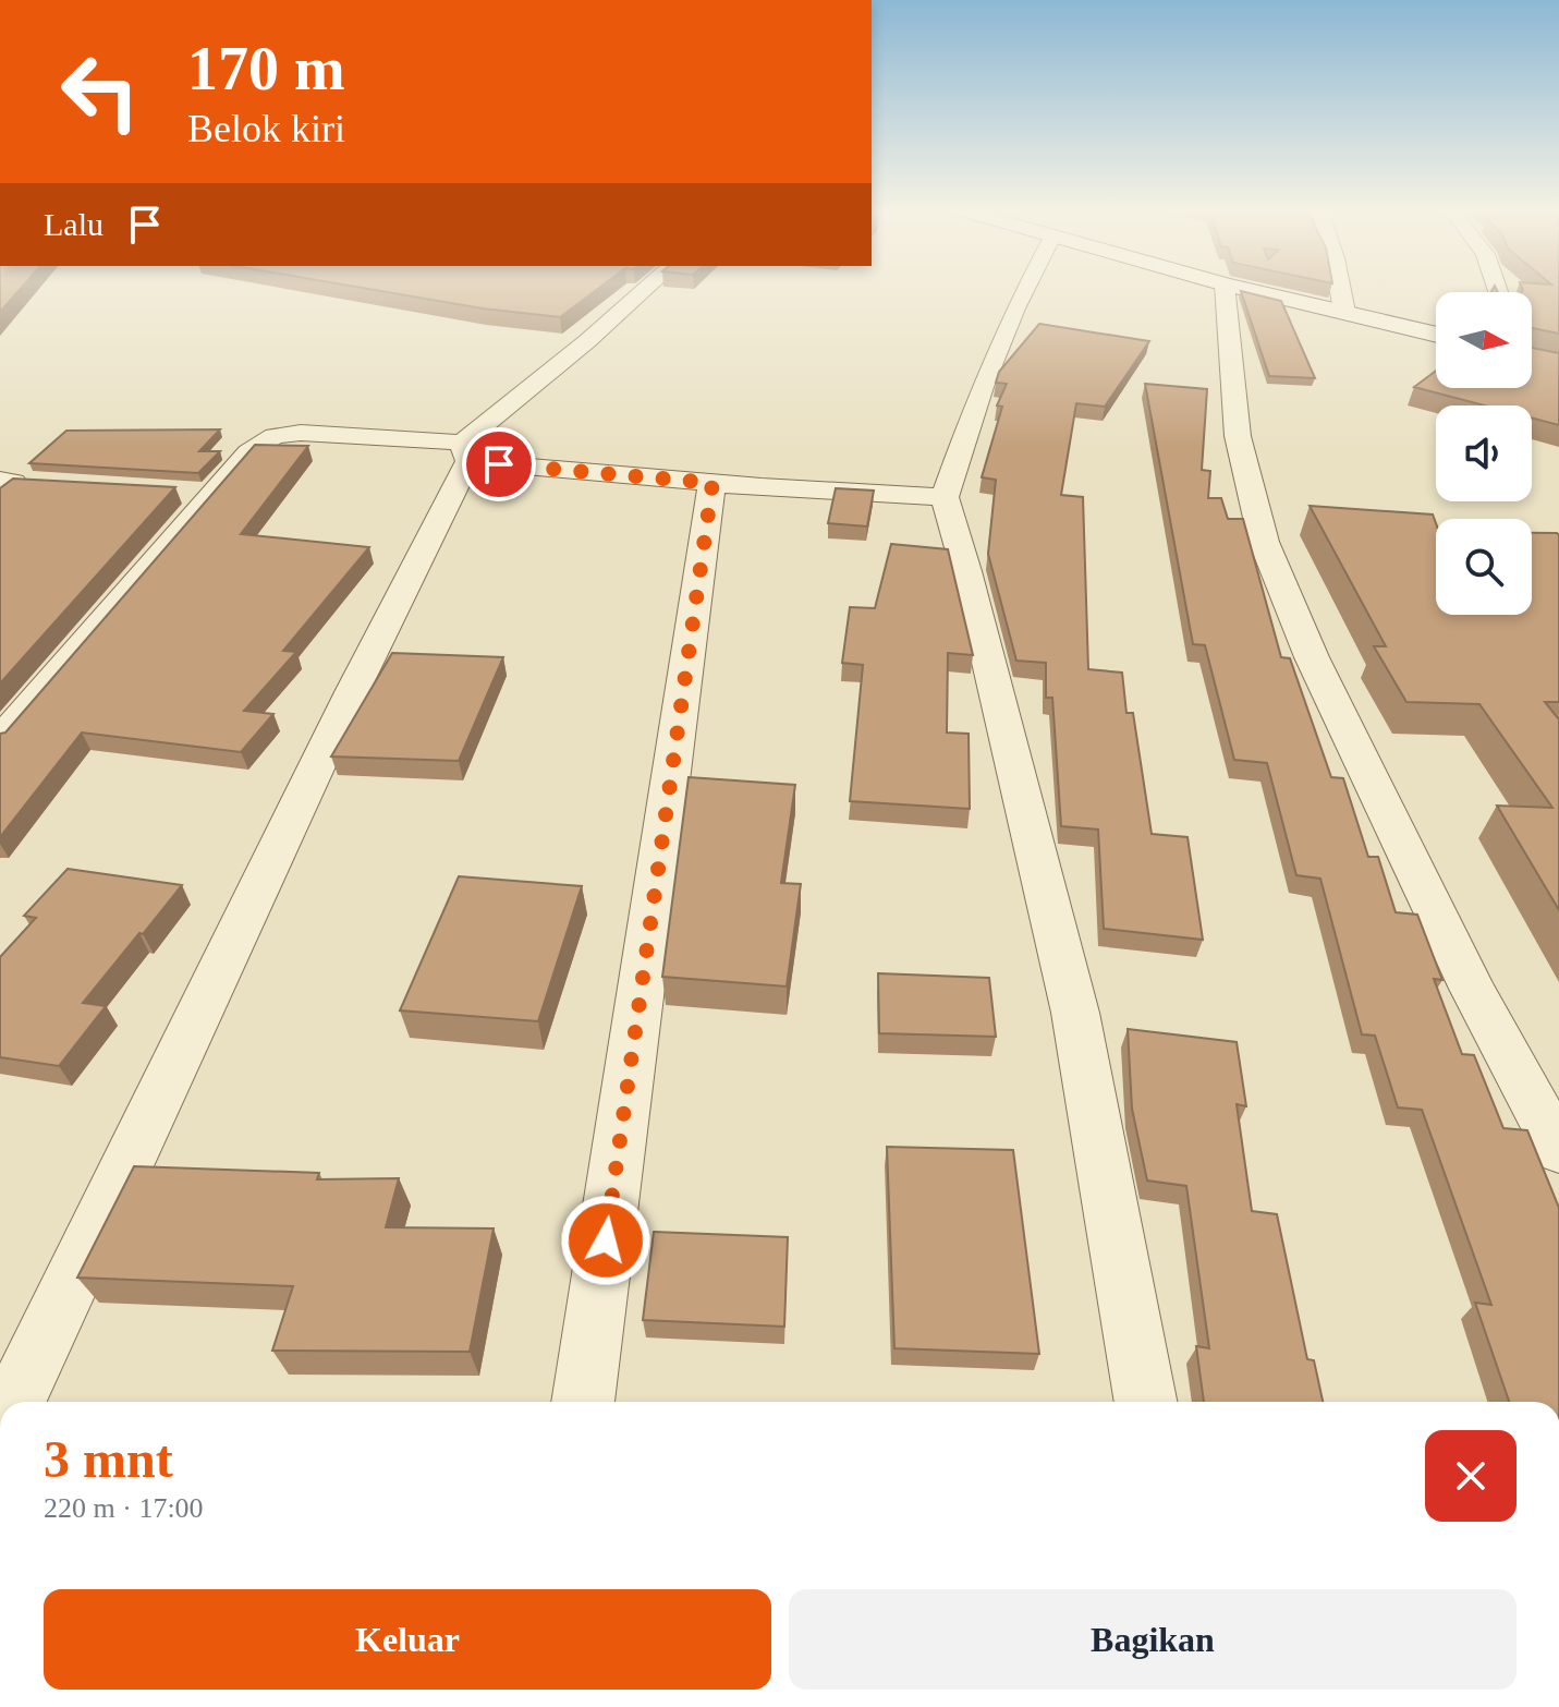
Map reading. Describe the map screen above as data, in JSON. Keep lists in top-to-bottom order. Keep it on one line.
{"north":"right","page":{"turn":["170 m","Belok kiri"],"then":"Lalu","heading":["3 mnt","220 m · 17:00"],"buttons":["Keluar","Bagikan"]}}
